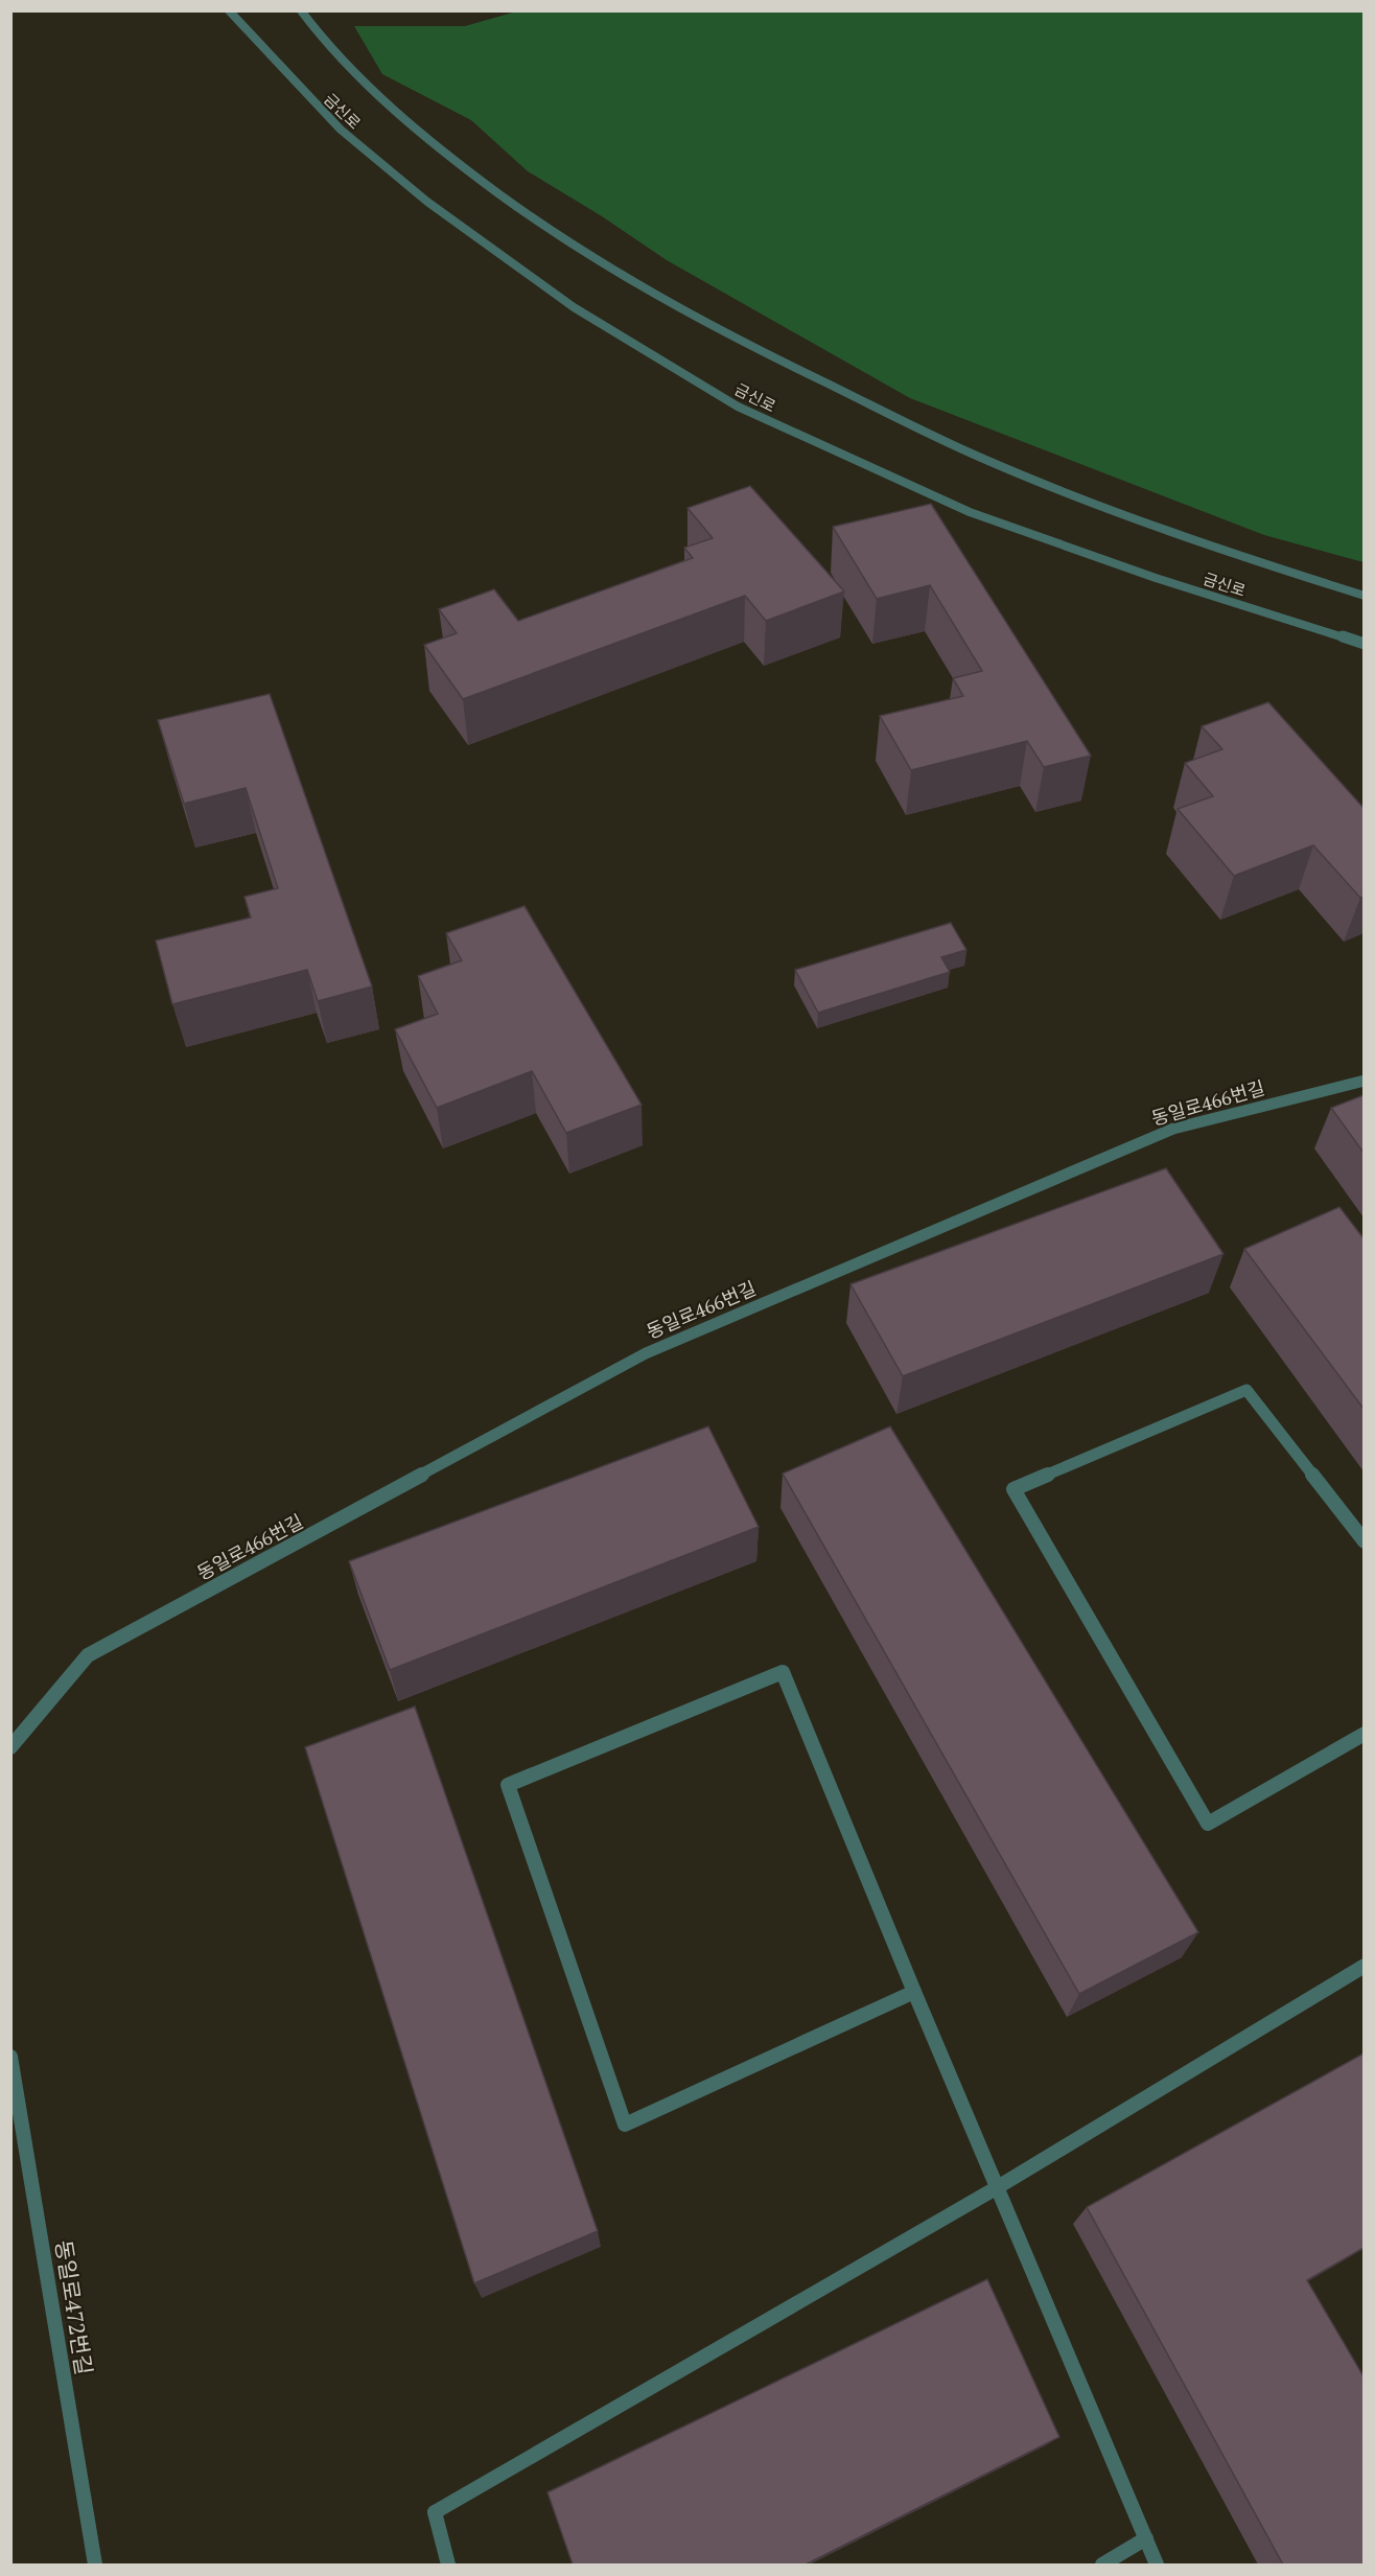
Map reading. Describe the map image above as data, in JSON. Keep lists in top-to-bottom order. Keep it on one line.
{"streets":{"street":["금신로","동일로466번길","동일로472번길"]}}
